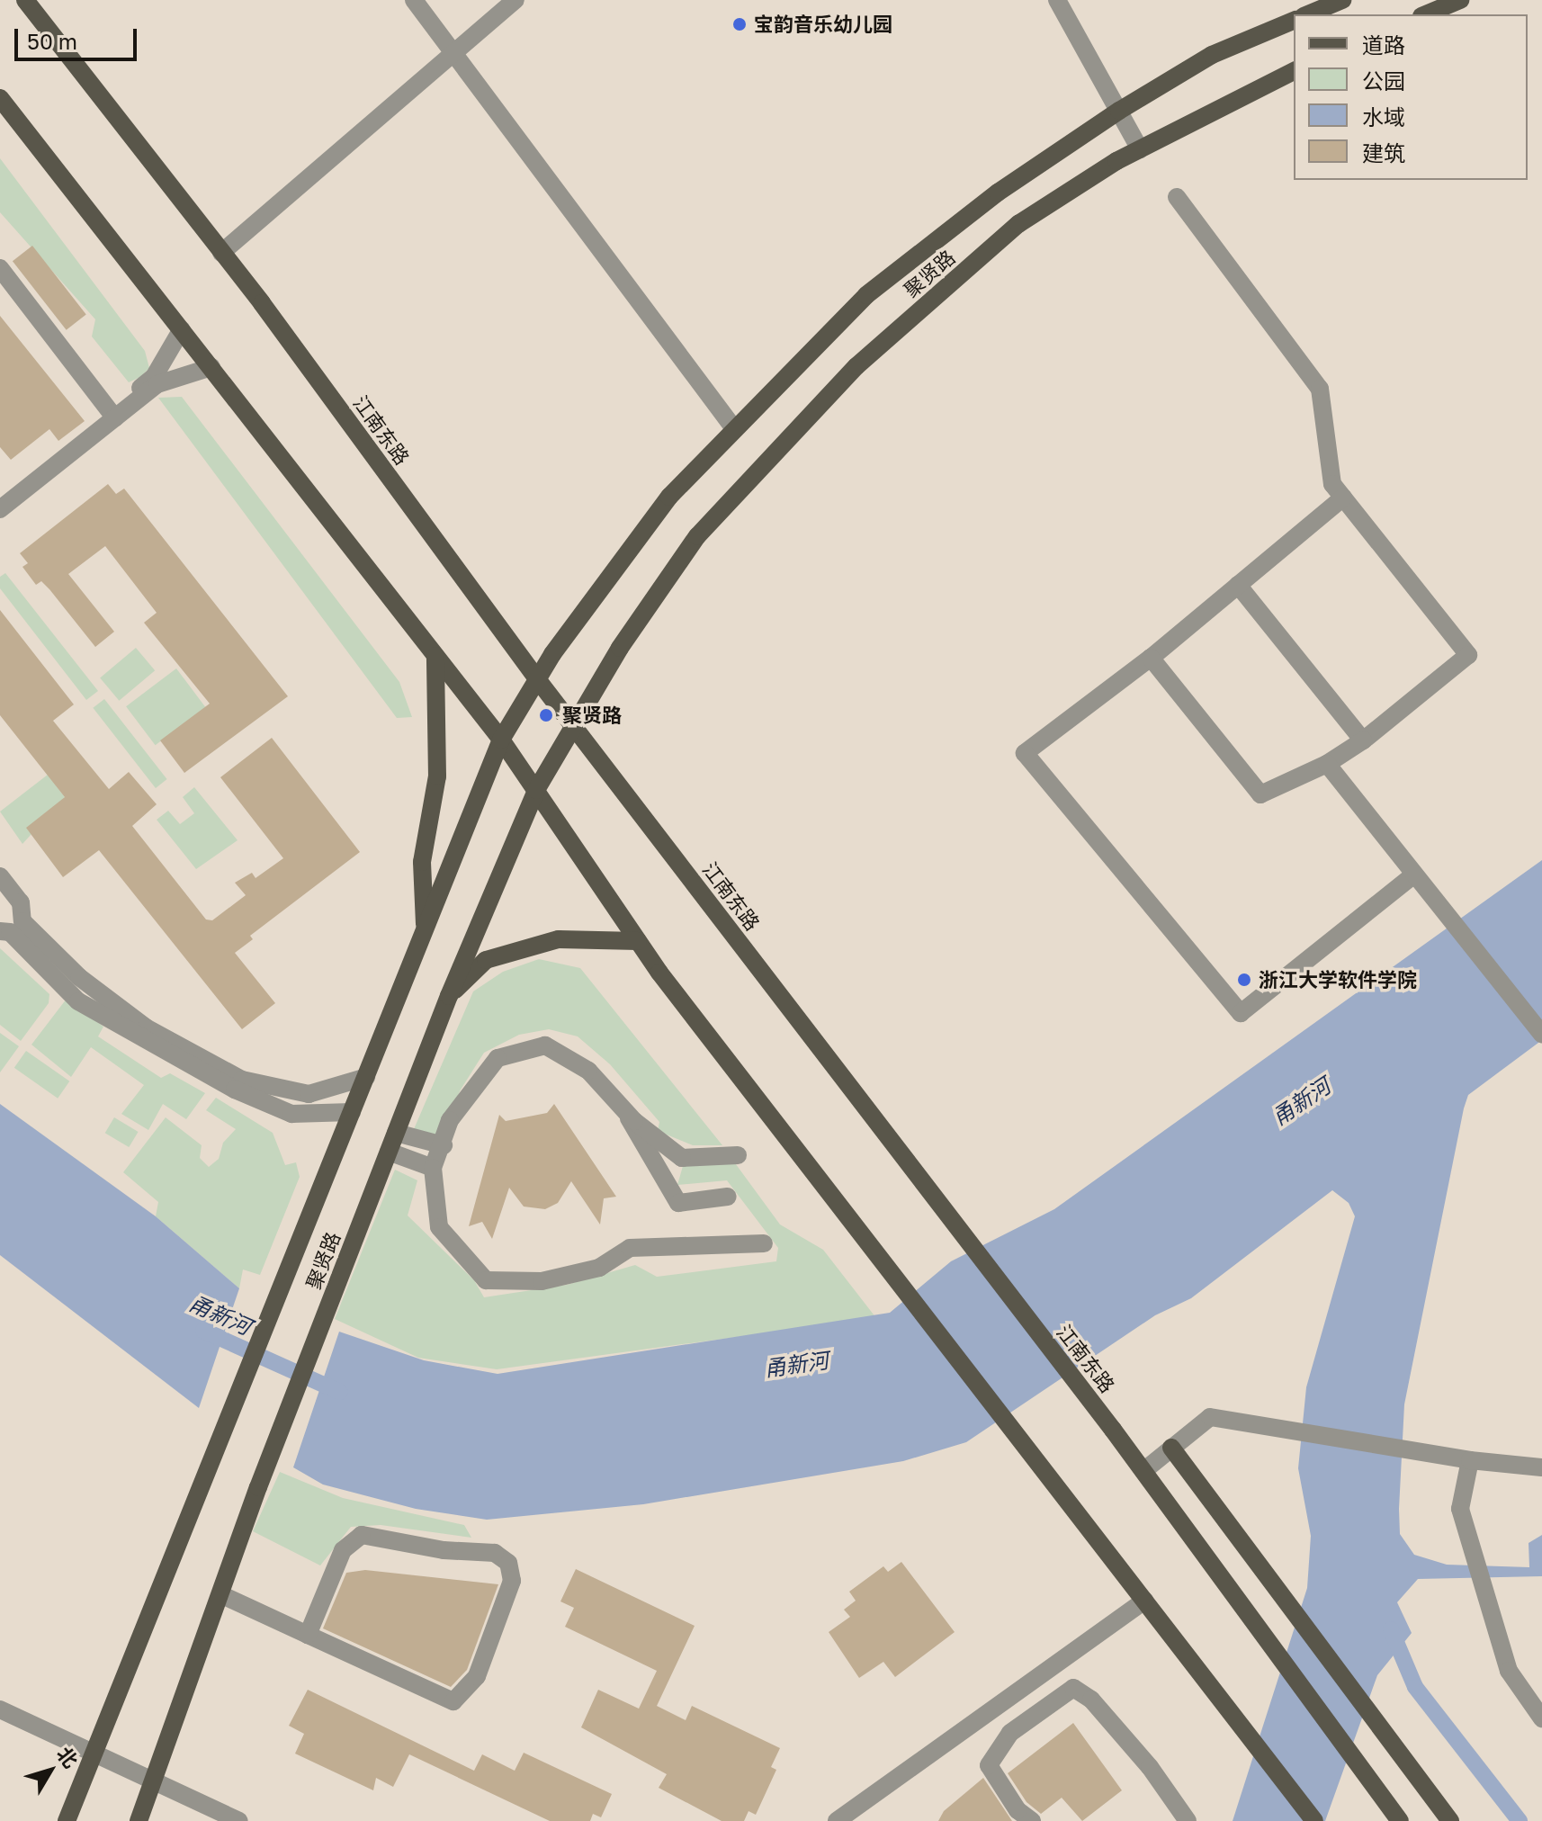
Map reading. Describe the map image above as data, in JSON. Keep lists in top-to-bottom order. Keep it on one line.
{"streets":{"main road":["聚贤路","江南东路"]},"crossings":[["聚贤路","江南东路"]],"water":["甬新河"],"places":["宝韵音乐幼儿园","聚贤路","浙江大学软件学院"],"legend":["道路","公园","水域","建筑"],"scale_bar":"50 m","north":"top right"}
